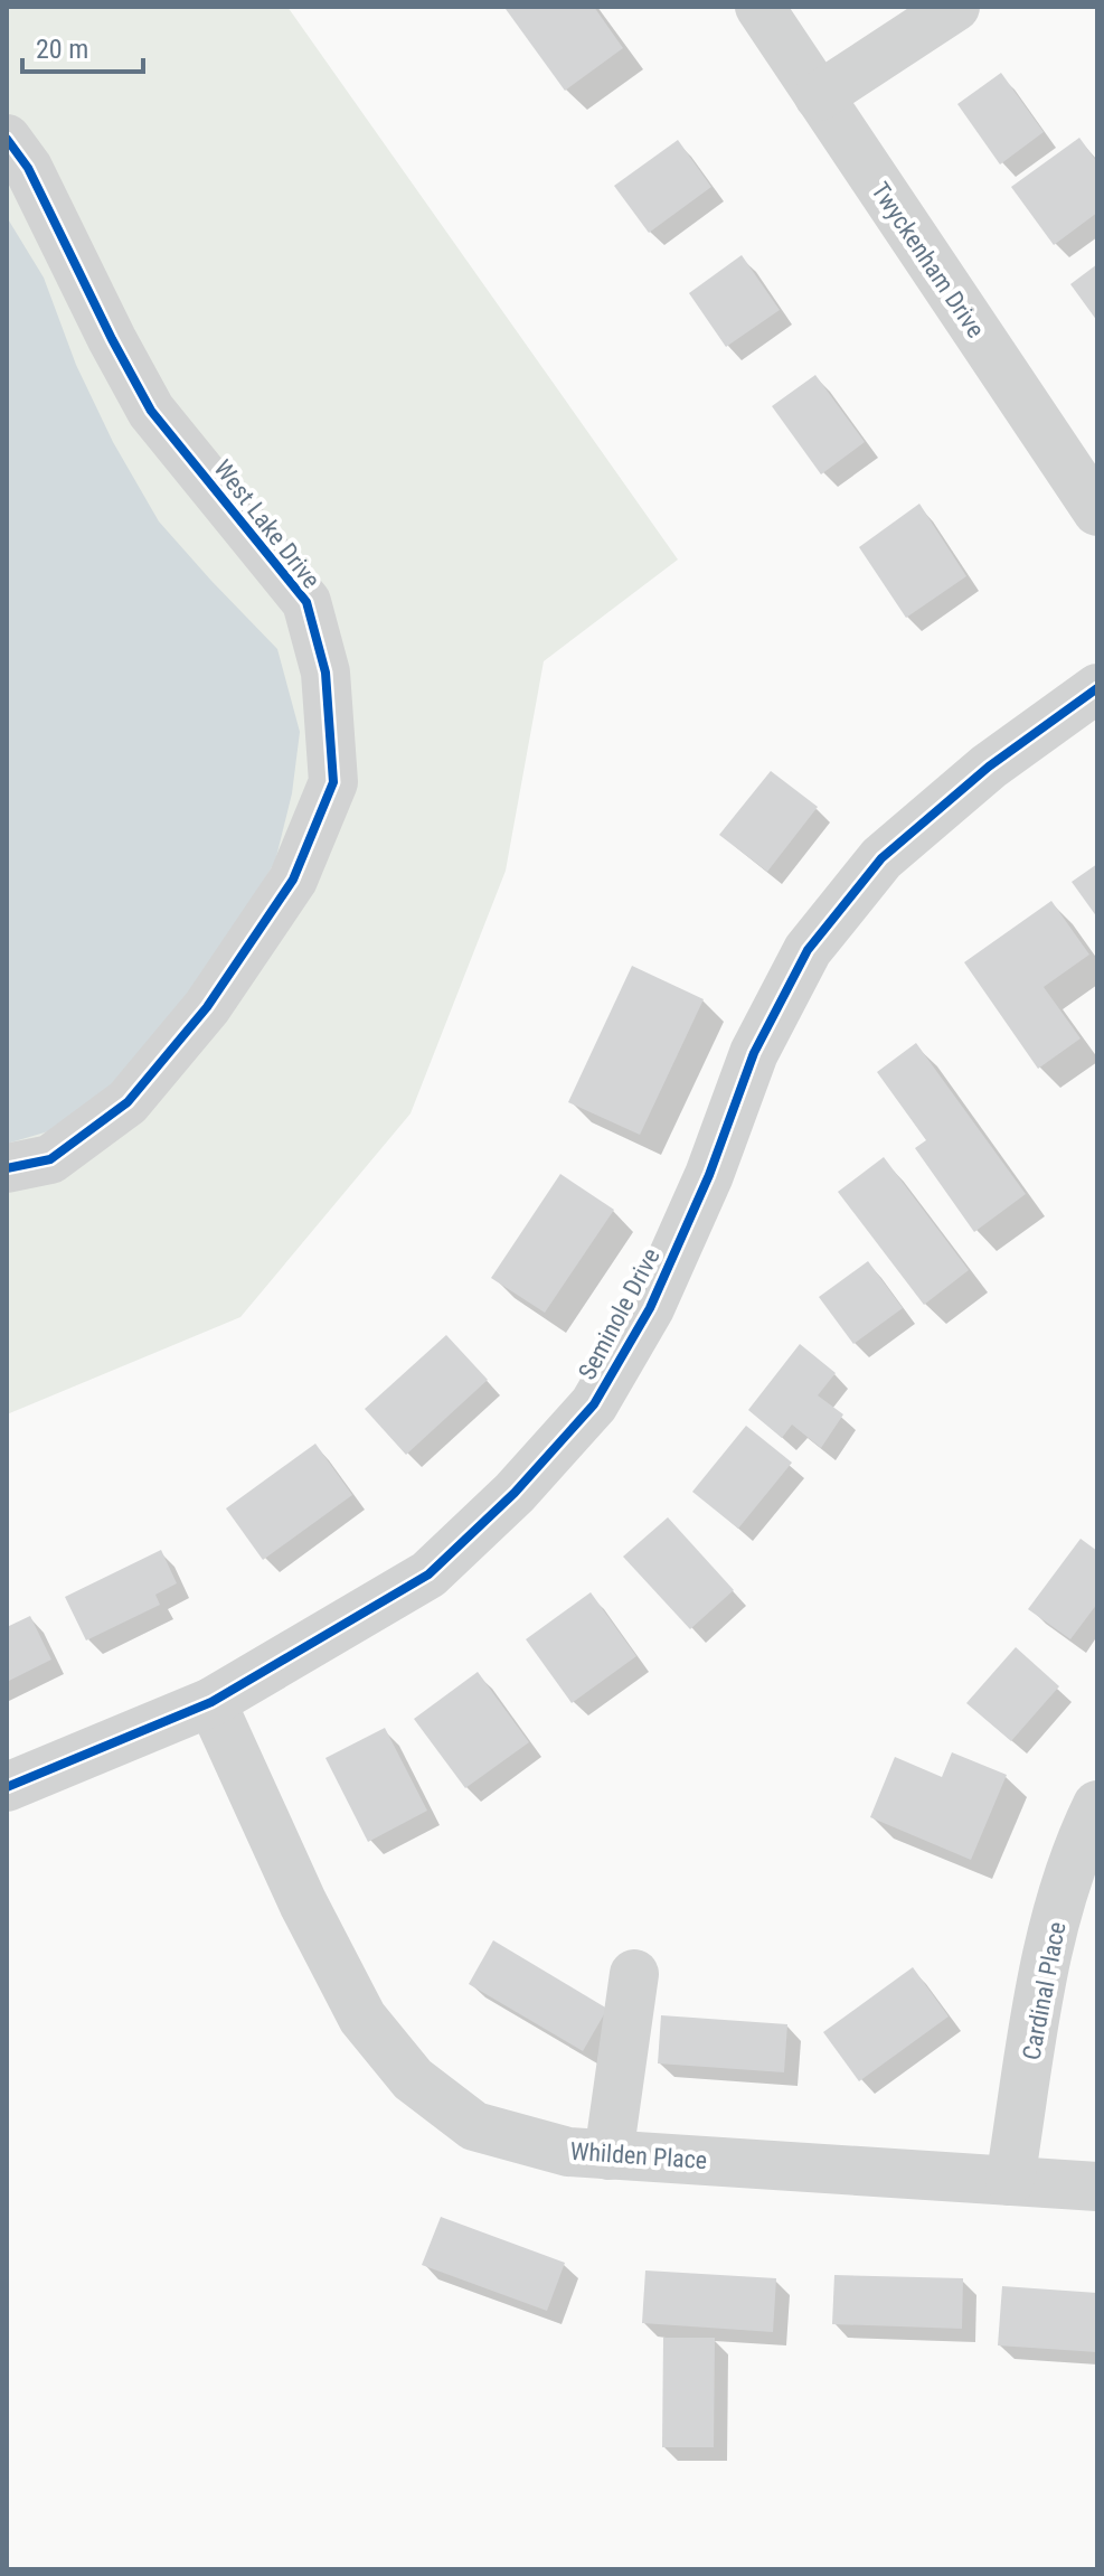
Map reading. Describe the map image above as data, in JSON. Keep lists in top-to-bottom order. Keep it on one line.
{"streets":{"street":["Twyckenham Drive","West Lake Drive","Seminole Drive","Cardinal Place","Whilden Place"]},"crossings":[["Seminole Drive","Whilden Place"],["Cardinal Place","Whilden Place"]],"scale_bar":"20 m"}
